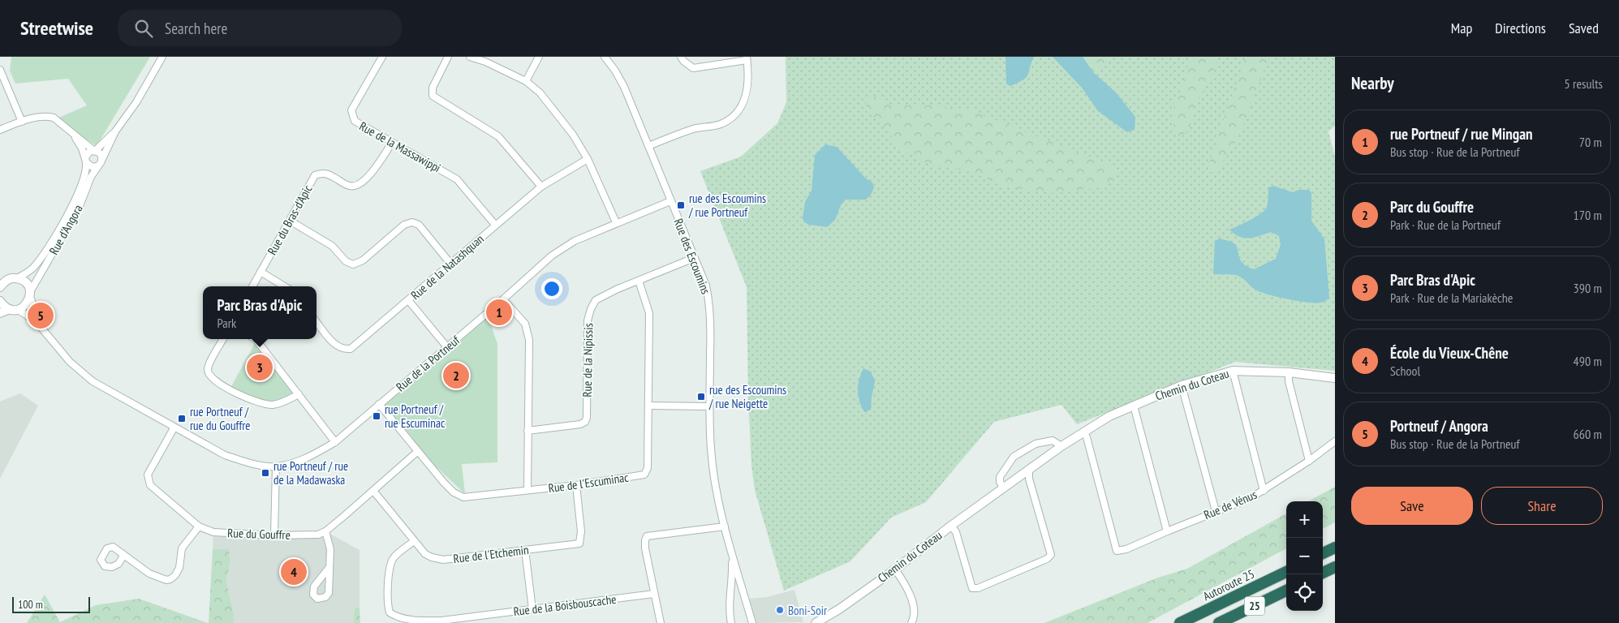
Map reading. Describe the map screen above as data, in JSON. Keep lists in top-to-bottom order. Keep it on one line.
{"streets":{"highway":["Autoroute 25","25"],"street":["Rue de la Massawippi","Rue du Bras-d'Apic","Rue d'Angora","Rue des Escoumins","Rue de la Natashquan","Rue de la Nipissis","Rue de la Portneuf","Chemin du Coteau","Rue de l'Escuminac","Rue de Vénus","Rue du Gouffre","Rue de l'Etchemin","Rue de la Boisbouscache"]},"crossings":[["Rue de la Massawippi","Rue du Bras-d'Apic"],["Rue de la Massawippi","Rue de la Natashquan"],["Rue d'Angora","Rue de la Portneuf"],["Rue des Escoumins","Rue de la Nipissis"],["Rue des Escoumins","Rue de la Portneuf"],["Rue de la Nipissis","Rue de l'Escuminac"],["Rue de la Portneuf","Rue de l'Escuminac"],["Rue de la Portneuf","Rue du Gouffre"],["Chemin du Coteau","Rue de Vénus"],["Rue de l'Escuminac","Rue du Gouffre"],["Rue de l'Escuminac","Rue de l'Etchemin"],["Rue du Gouffre","Rue de l'Etchemin"],["Rue de l'Etchemin","Rue de la Boisbouscache"]],"places":{"transit":["rue des Escoumins / rue Portneuf","rue des Escoumins / rue Neigette","rue Portneuf / rue Escuminac","rue Portneuf / rue du Gouffre","rue Portneuf / rue de la Madawaska"],"other":["Boni-Soir"]},"scale_bar":"100 m","page":{"header":"Streetwise","search":"Search here","nav":["Map","Directions","Saved"],"heading":["Nearby","5 results"],"list":[{"mark":"1","name":"rue Portneuf / rue Mingan","note":"Bus stop · Rue de la Portneuf","value":"70 m"},{"mark":"2","name":"Parc du Gouffre","note":"Park · Rue de la Portneuf","value":"170 m"},{"mark":"3","name":"Parc Bras d'Apic","note":"Park · Rue de la Mariakèche","value":"390 m"},{"mark":"4","name":"École du Vieux-Chêne","note":"School","value":"490 m"},{"mark":"5","name":"Portneuf / Angora","note":"Bus stop · Rue de la Portneuf","value":"660 m"}],"popup":["Parc Bras d'Apic","Park"],"pins":["1","5","3","2","4"],"buttons":["Save","Share"],"map_buttons":["+","−"],"scale":"100 m"}}
